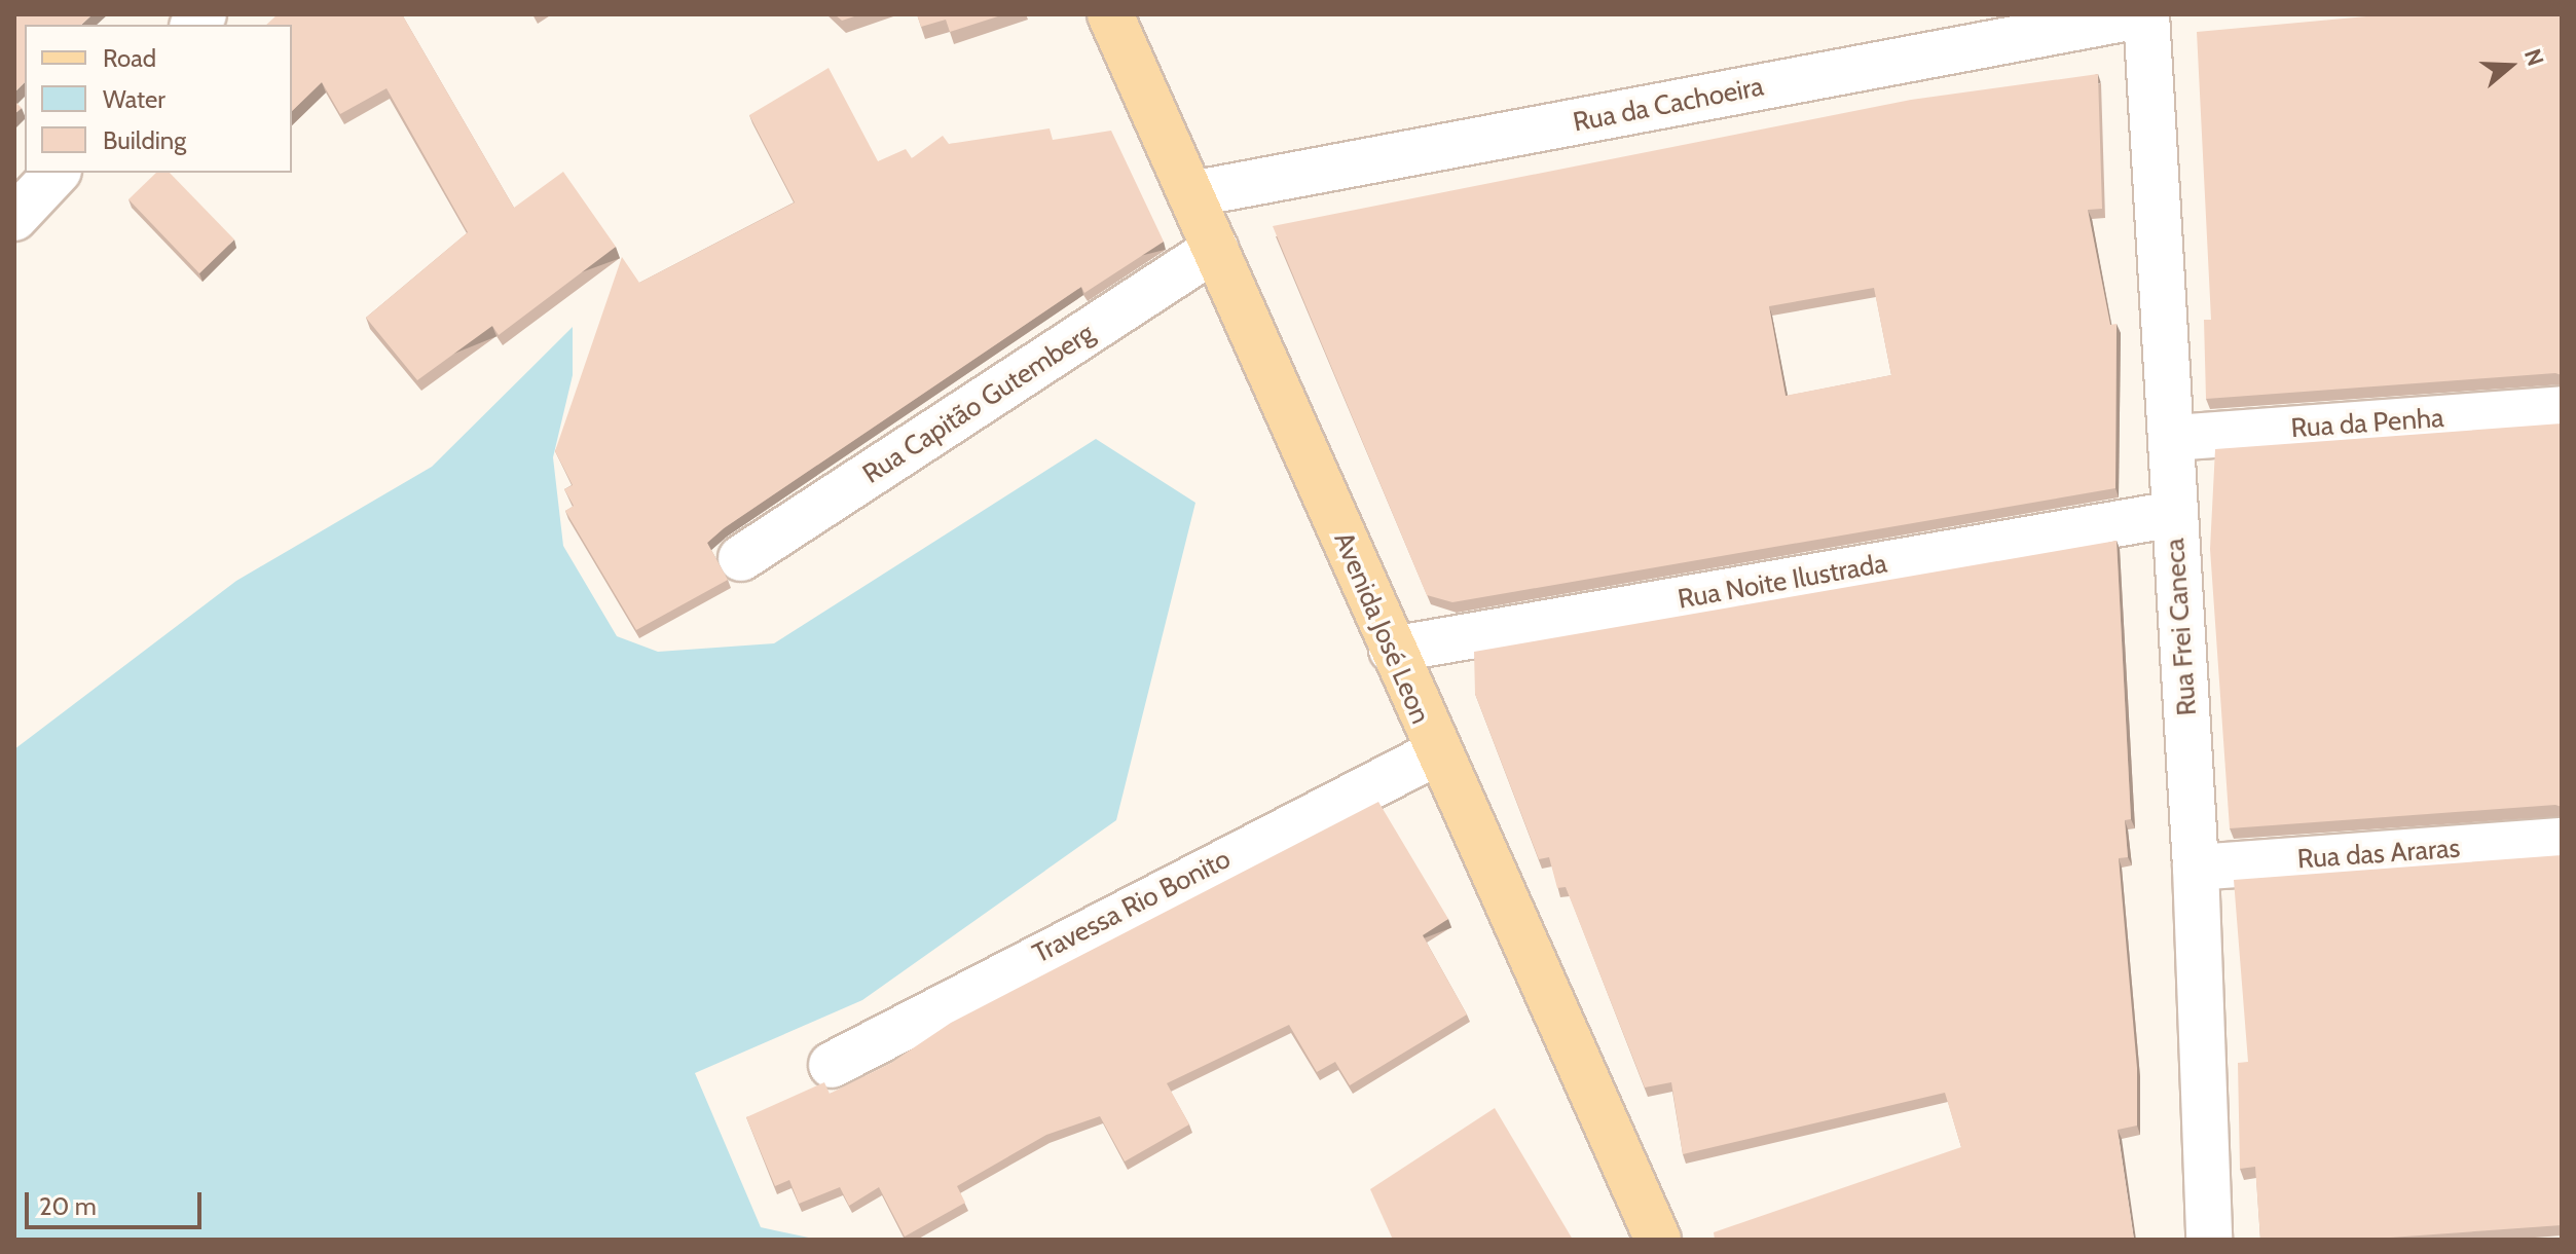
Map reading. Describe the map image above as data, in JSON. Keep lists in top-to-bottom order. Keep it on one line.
{"streets":{"main road":["Avenida José Leon"],"street":["Rua da Cachoeira","Rua Capitão Gutemberg","Rua da Penha","Rua Noite Ilustrada","Rua Frei Caneca","Rua das Araras","Travessa Rio Bonito"]},"crossings":[["Rua da Cachoeira","Rua Frei Caneca"],["Rua da Cachoeira","Avenida José Leon"],["Rua Capitão Gutemberg","Avenida José Leon"],["Rua da Penha","Rua Frei Caneca"],["Rua Noite Ilustrada","Rua Frei Caneca"],["Rua Noite Ilustrada","Avenida José Leon"],["Rua Frei Caneca","Rua das Araras"],["Avenida José Leon","Travessa Rio Bonito"]],"legend":["Road","Water","Building"],"scale_bar":"20 m","north":"right"}
